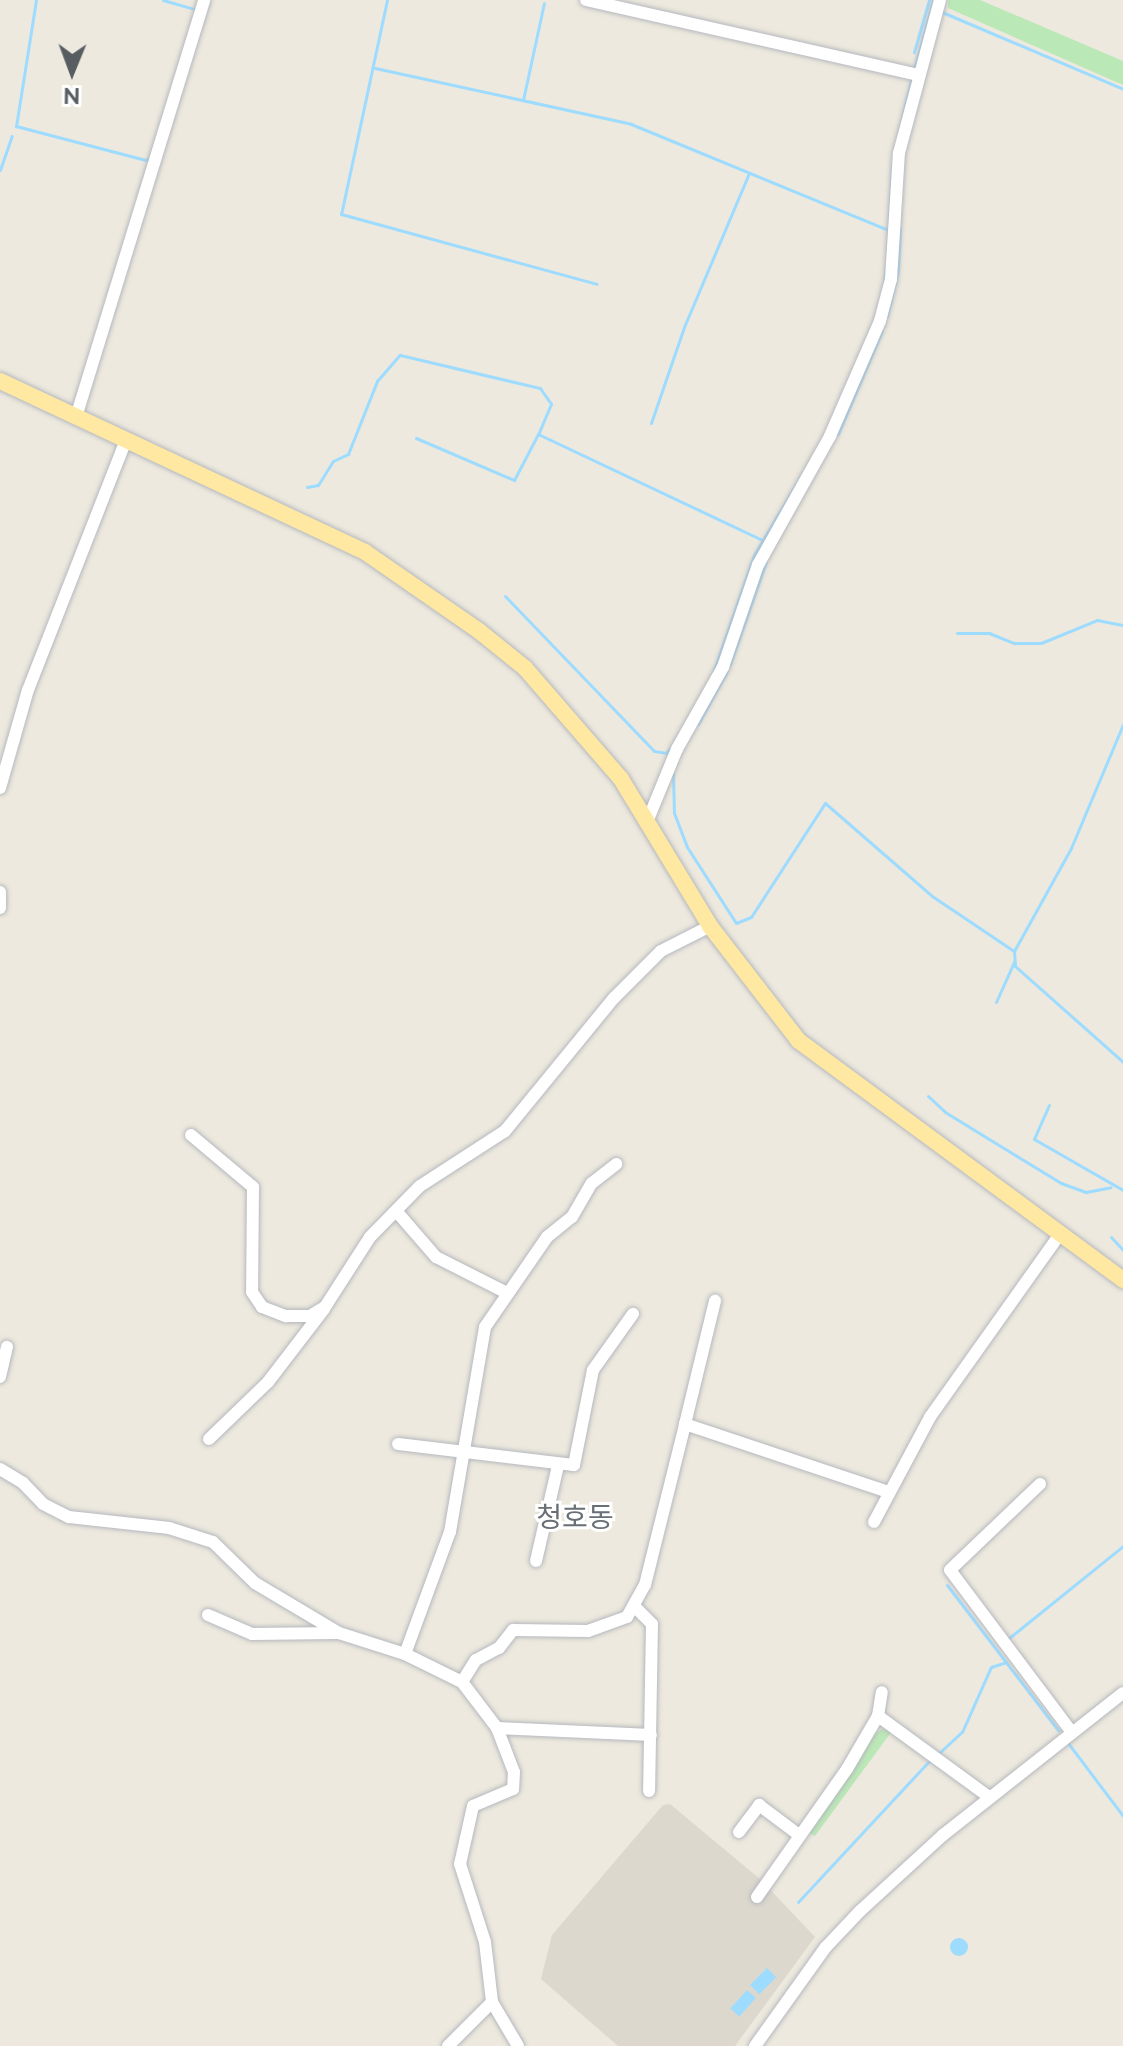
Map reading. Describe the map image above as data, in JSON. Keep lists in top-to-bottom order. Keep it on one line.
{"districts":["청호동"],"north":"bottom"}
